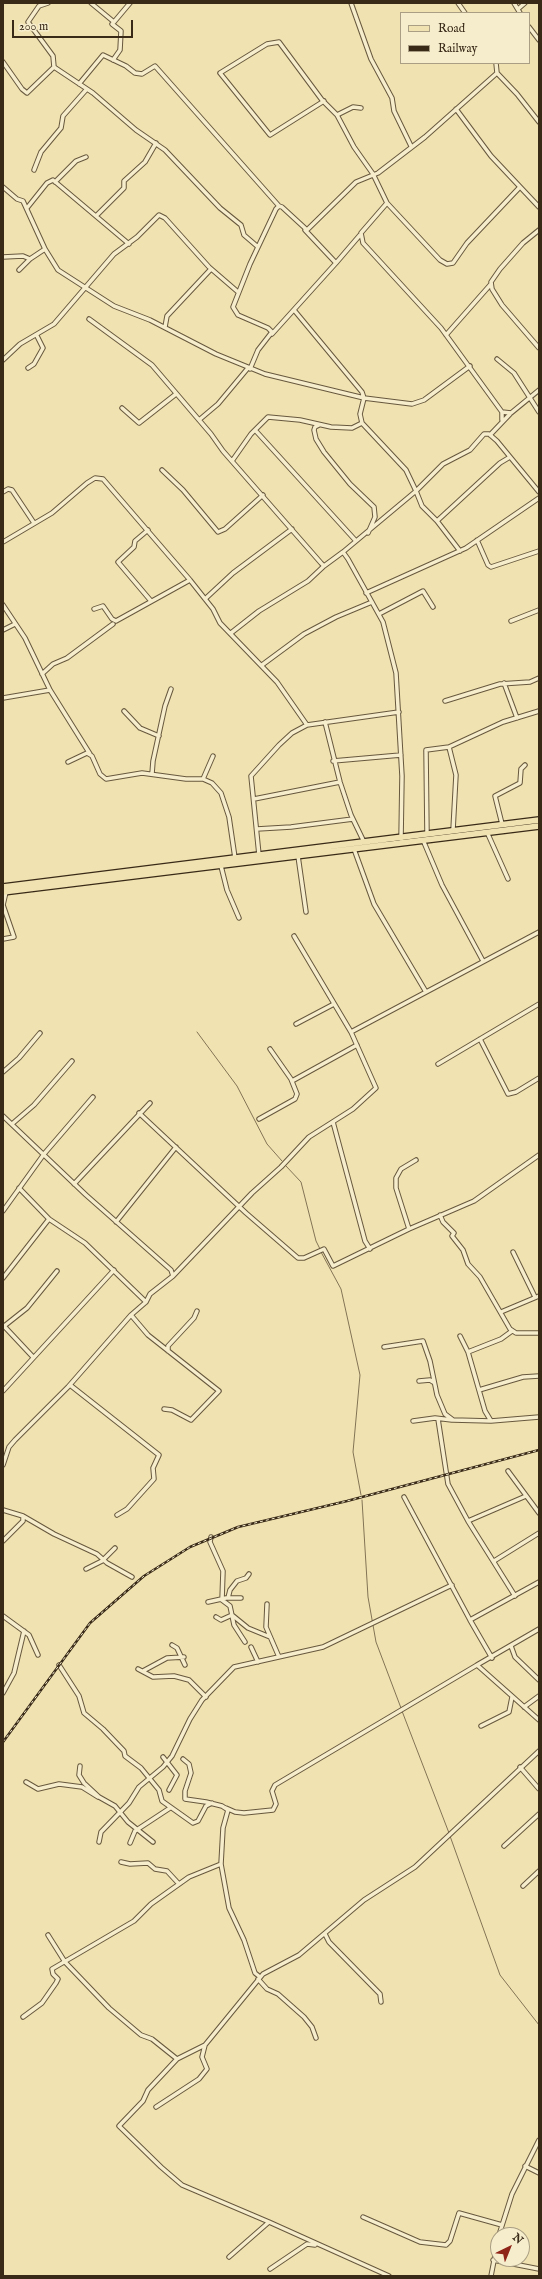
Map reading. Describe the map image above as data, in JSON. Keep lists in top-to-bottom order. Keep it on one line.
{"legend":["Road","Railway"],"scale_bar":"200 m","north":"top right"}
